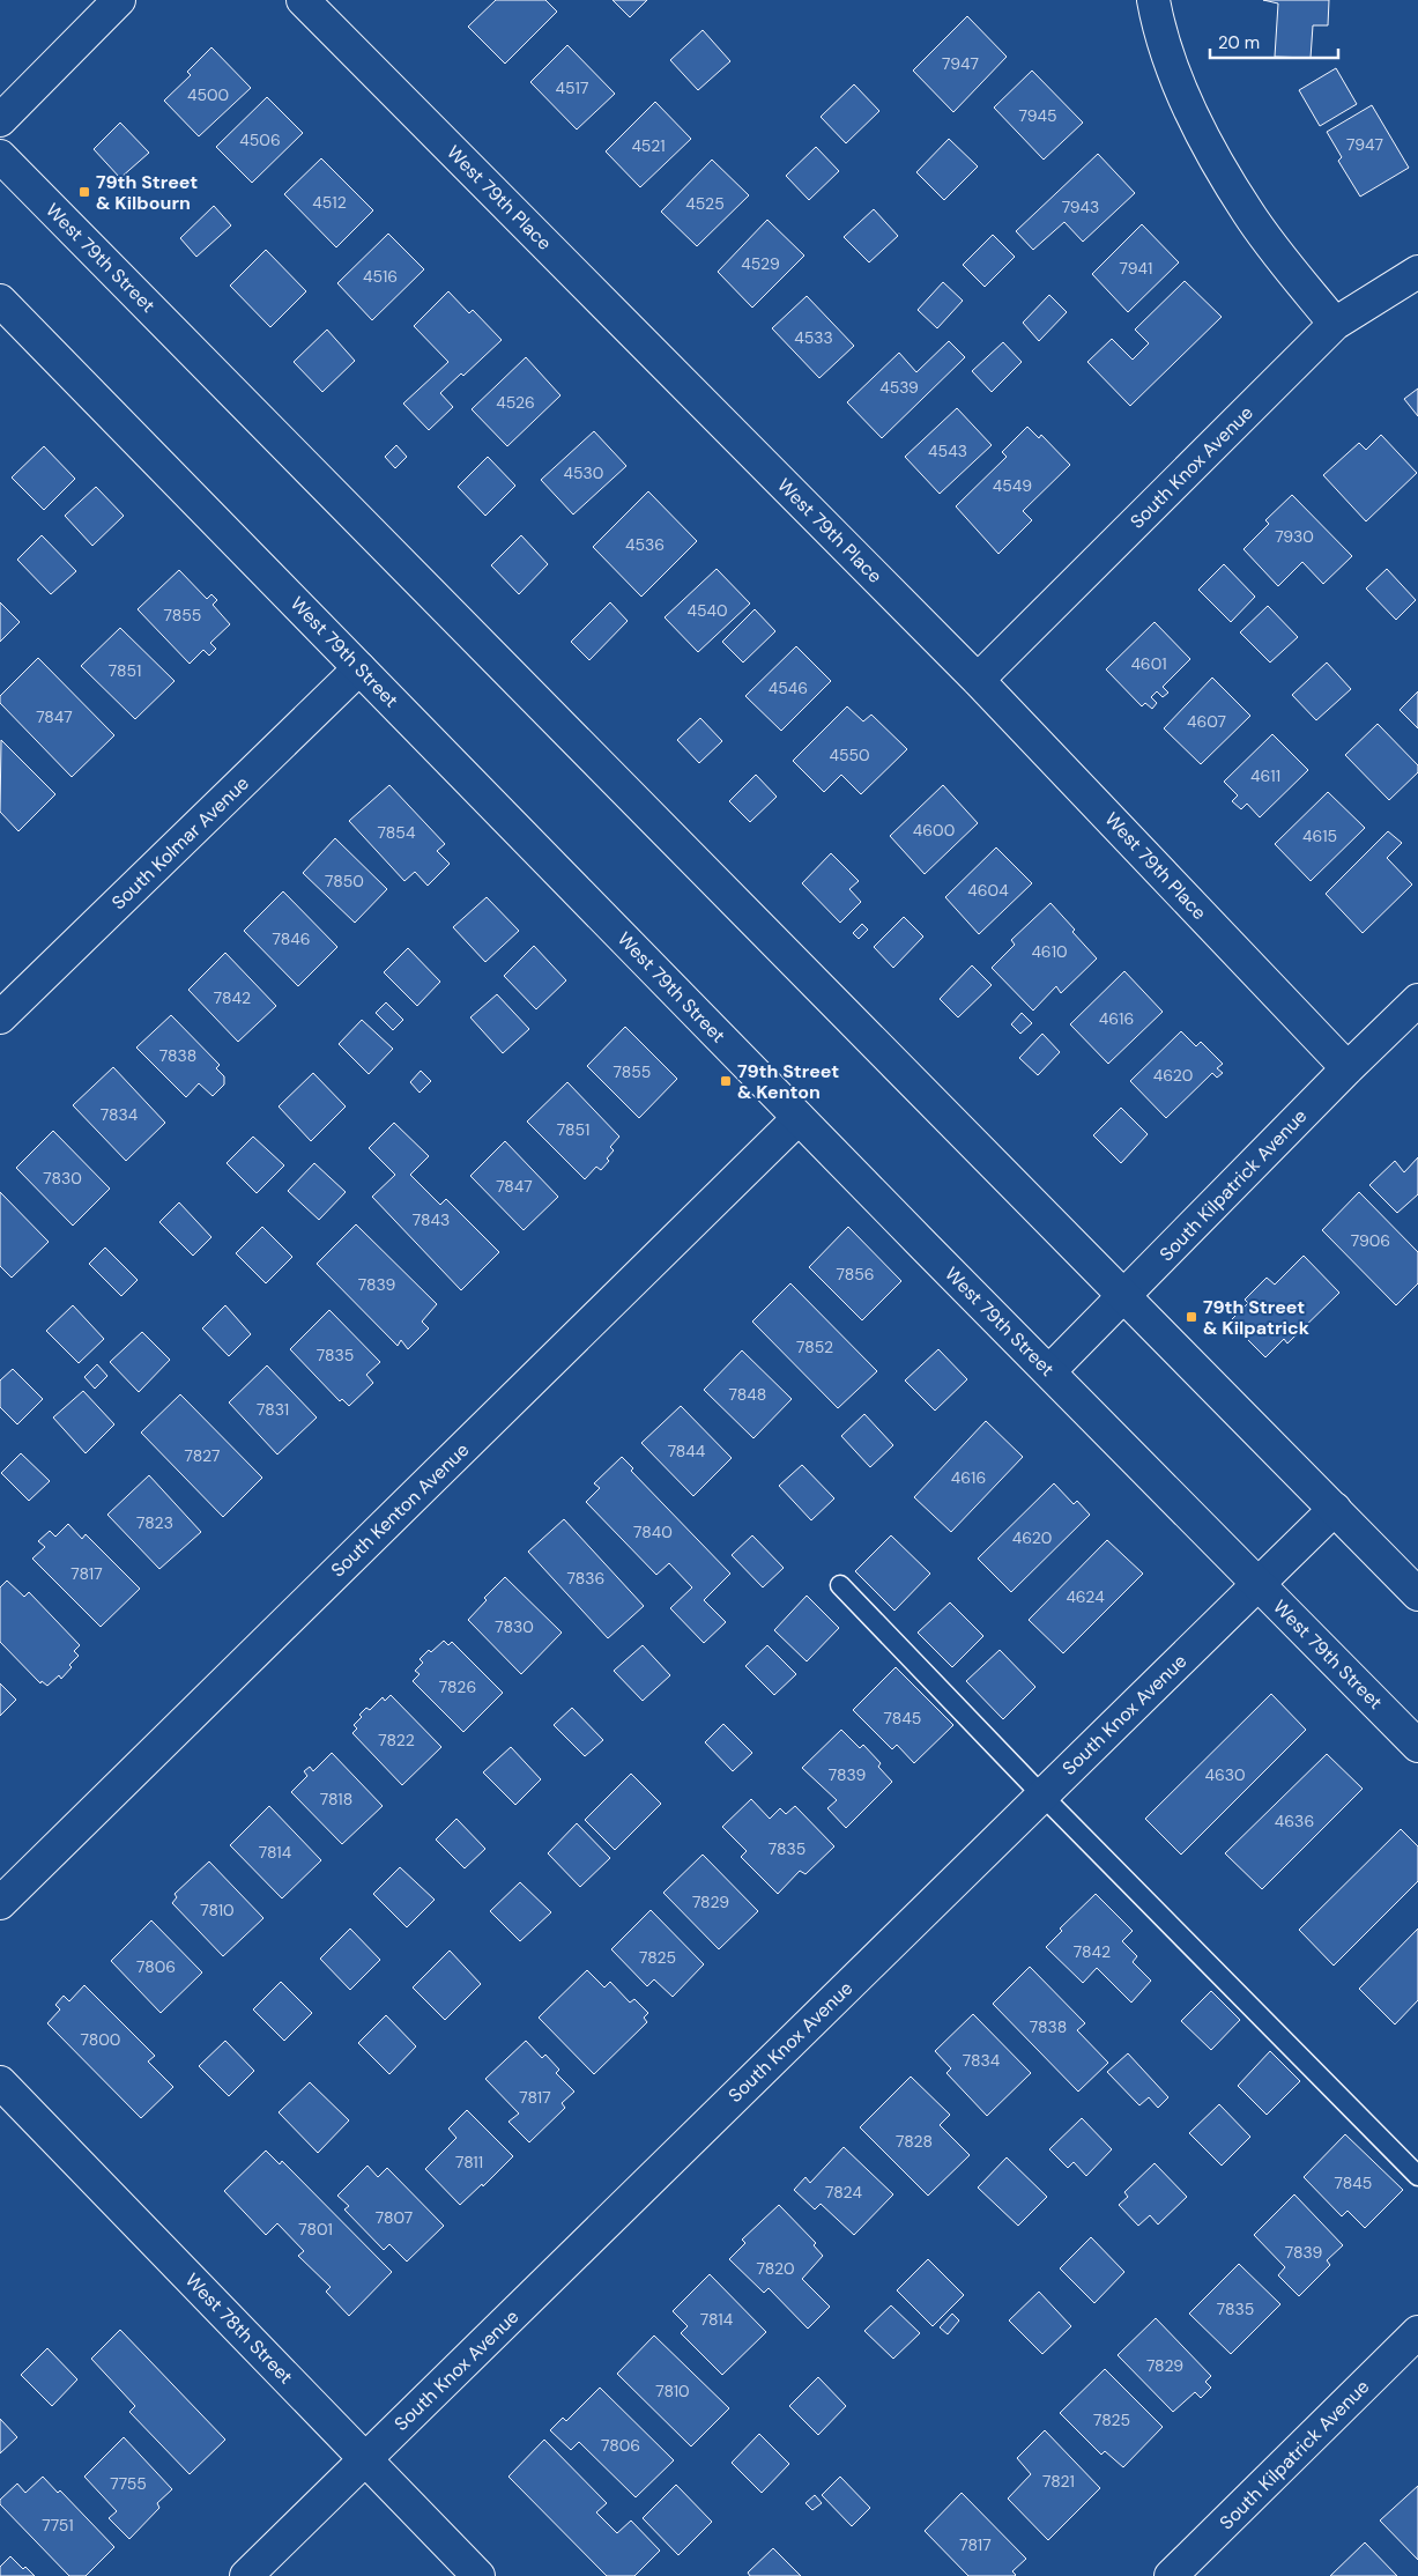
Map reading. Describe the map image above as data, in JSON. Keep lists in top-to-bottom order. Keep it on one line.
{"streets":{"street":["West 79th Place","West 79th Street","South Knox Avenue","South Kolmar Avenue","South Kilpatrick Avenue","South Kenton Avenue","West 78th Street"]},"crossings":[["West 79th Place","South Knox Avenue"],["West 79th Place","South Kilpatrick Avenue"],["West 79th Street","South Knox Avenue"],["West 79th Street","South Kolmar Avenue"],["West 79th Street","South Kilpatrick Avenue"],["West 79th Street","South Kenton Avenue"],["South Knox Avenue","West 78th Street"]],"places":{"transit":["79th Street & Kilbourn","79th Street & Kenton","79th Street & Kilpatrick"]},"house_numbers":["7947","4517","4500","7945","4506","7947","4521","4512","4525","7943","4529","7941","4516","4533","4539","4526","4543","4530","4549","7930","4536","4540","7855","4601","7851","4546","7847","4607","4550","4611","4600","7854","4615","7850","4604","7846","4610","7842","4616","7838","7855","4620","7834","7851","7830","7847","7843","7906","7856","7839","7852","7835","7848","7831","7844","7827","4616","7823","7840","4620","7817","7836","4624","7830","7826","7845","7822","7839","4630","7818","4636","7835","7814","7829","7810","7842","7825","7806","7838","7800","7834","7817","7828","7811","7845","7824","7807","7801","7839","7820","7835","7814","7829","7810","7825","7806","7821","7755","7751","7817"],"scale_bar":"20 m"}
